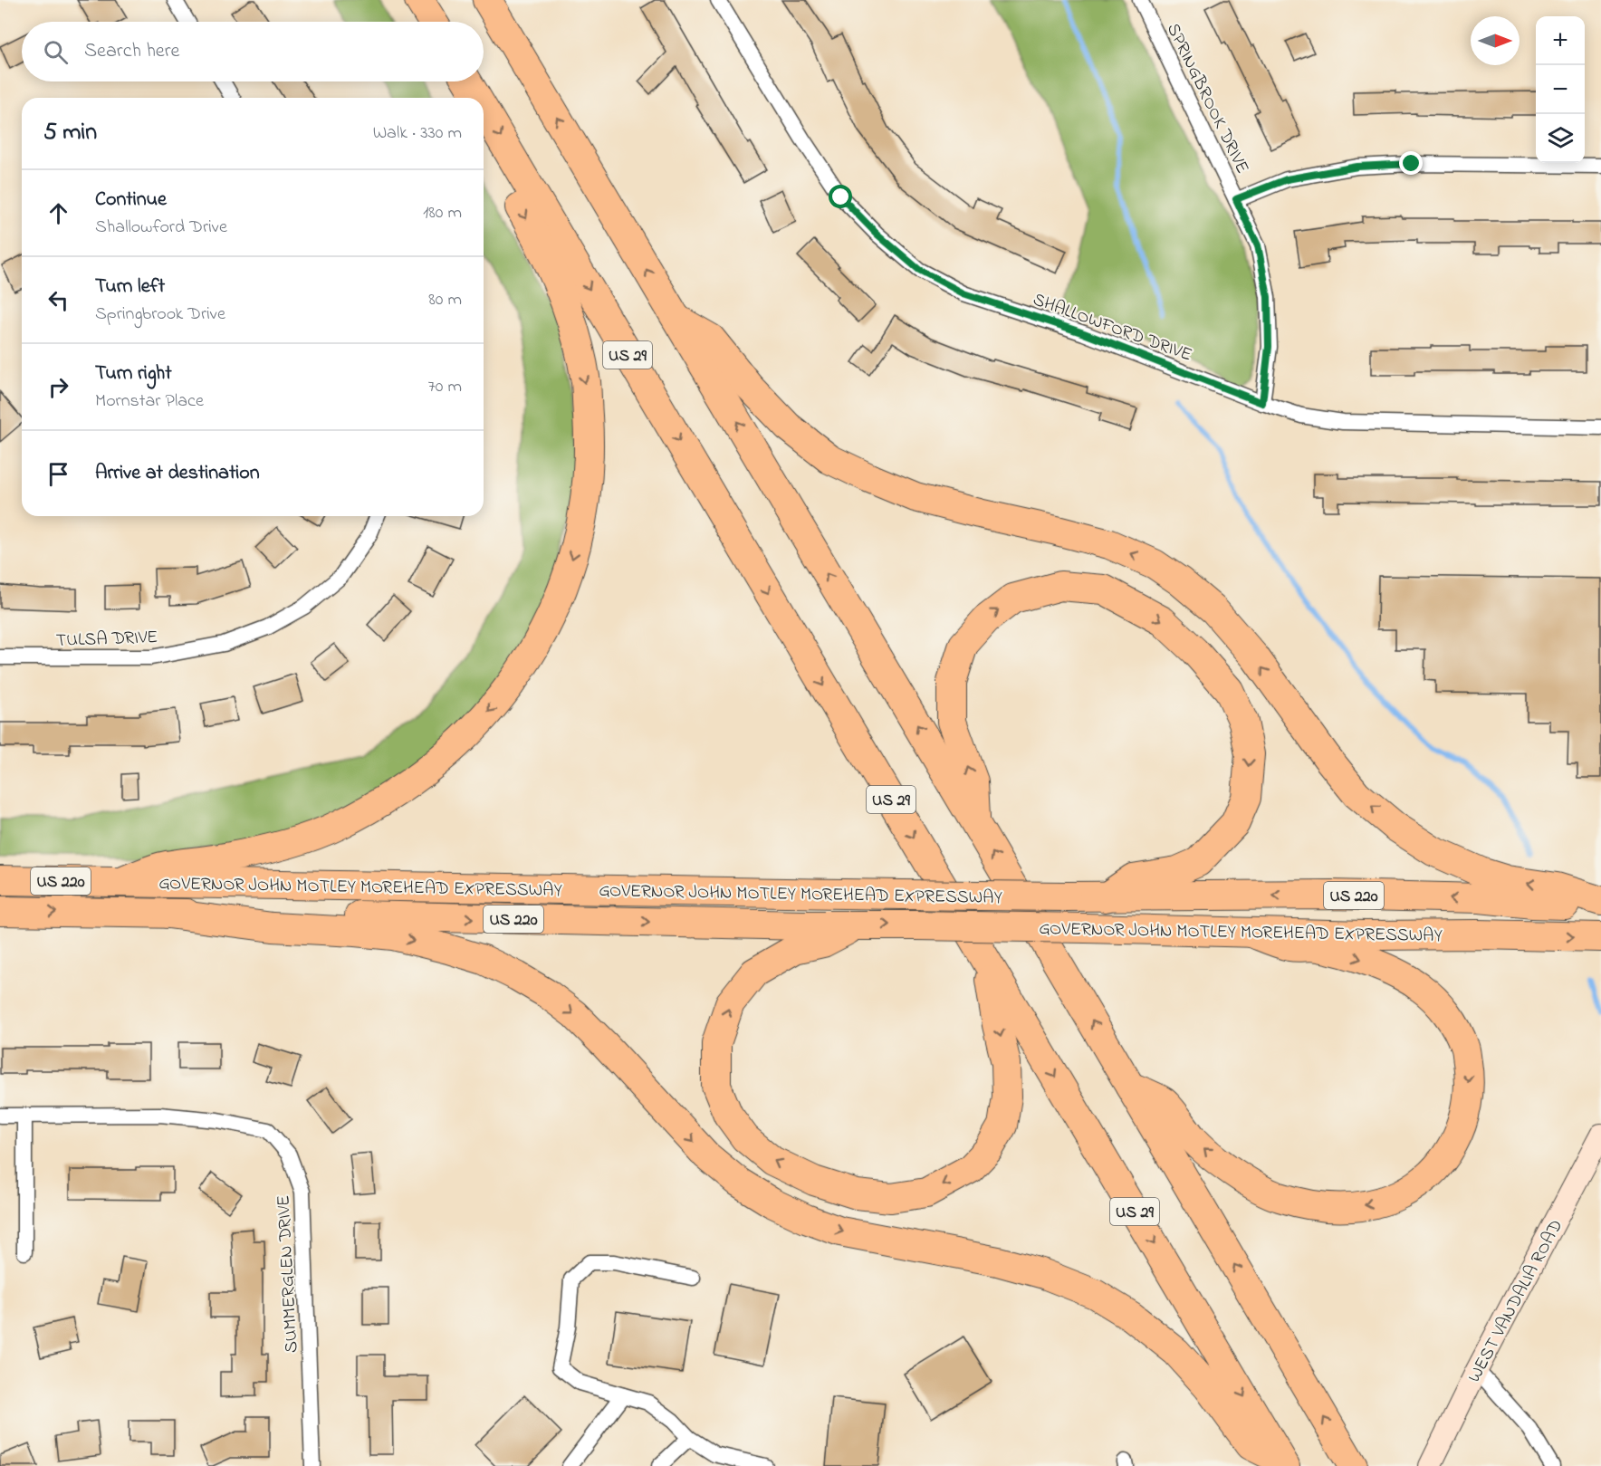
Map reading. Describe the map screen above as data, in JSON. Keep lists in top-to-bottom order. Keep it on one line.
{"streets":{"highway":["US 29","US 220","GOVERNOR JOHN MOTLEY MOREHEAD EXPRESSWAY"],"main road":["WEST VANDALIA ROAD"],"street":["SPRINGBROOK DRIVE","SHALLOWFORD DRIVE","TULSA DRIVE","SUMMERGLEN DRIVE"]},"crossings":[["SPRINGBROOK DRIVE","SHALLOWFORD DRIVE"]],"north":"right","page":{"map_buttons":["+","−"],"search":"Search here","heading":["5 min","Walk · 330 m"],"list":[["Continue","Shallowford Drive","180 m"],["Turn left","Springbrook Drive","80 m"],["Turn right","Mornstar Place","70 m"],"Arrive at destination"]}}
